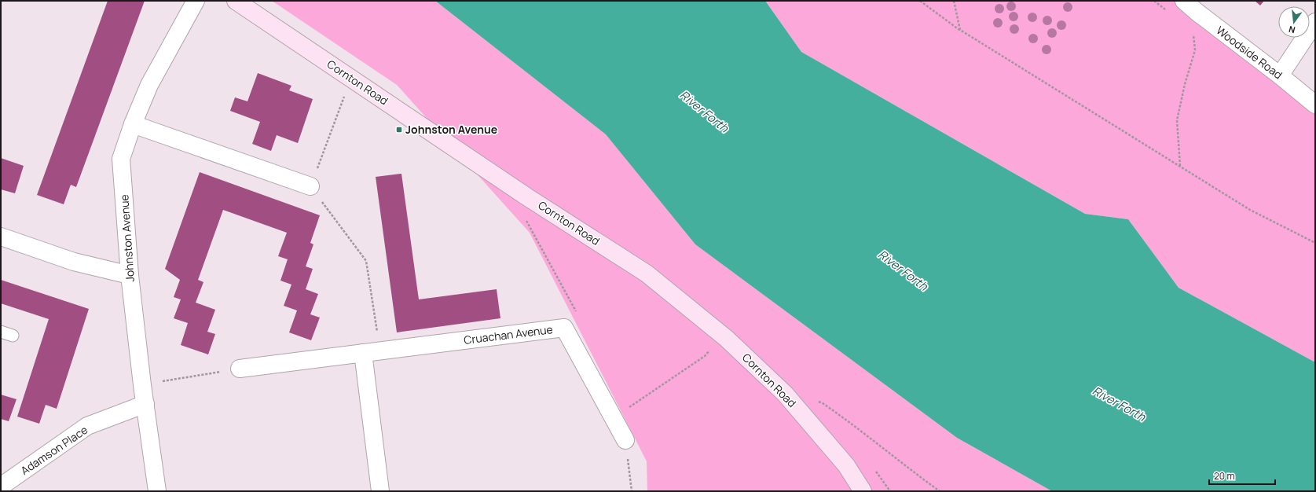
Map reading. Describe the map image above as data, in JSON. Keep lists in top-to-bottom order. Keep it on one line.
{"streets":{"main road":["Cornton Road"],"street":["Woodside Road","Johnston Avenue","Cruachan Avenue","Adamson Place"]},"crossings":[["Johnston Avenue","Adamson Place"]],"water":["River Forth"],"places":{"transit":["Johnston Avenue"]},"scale_bar":"20 m","north":"bottom"}
